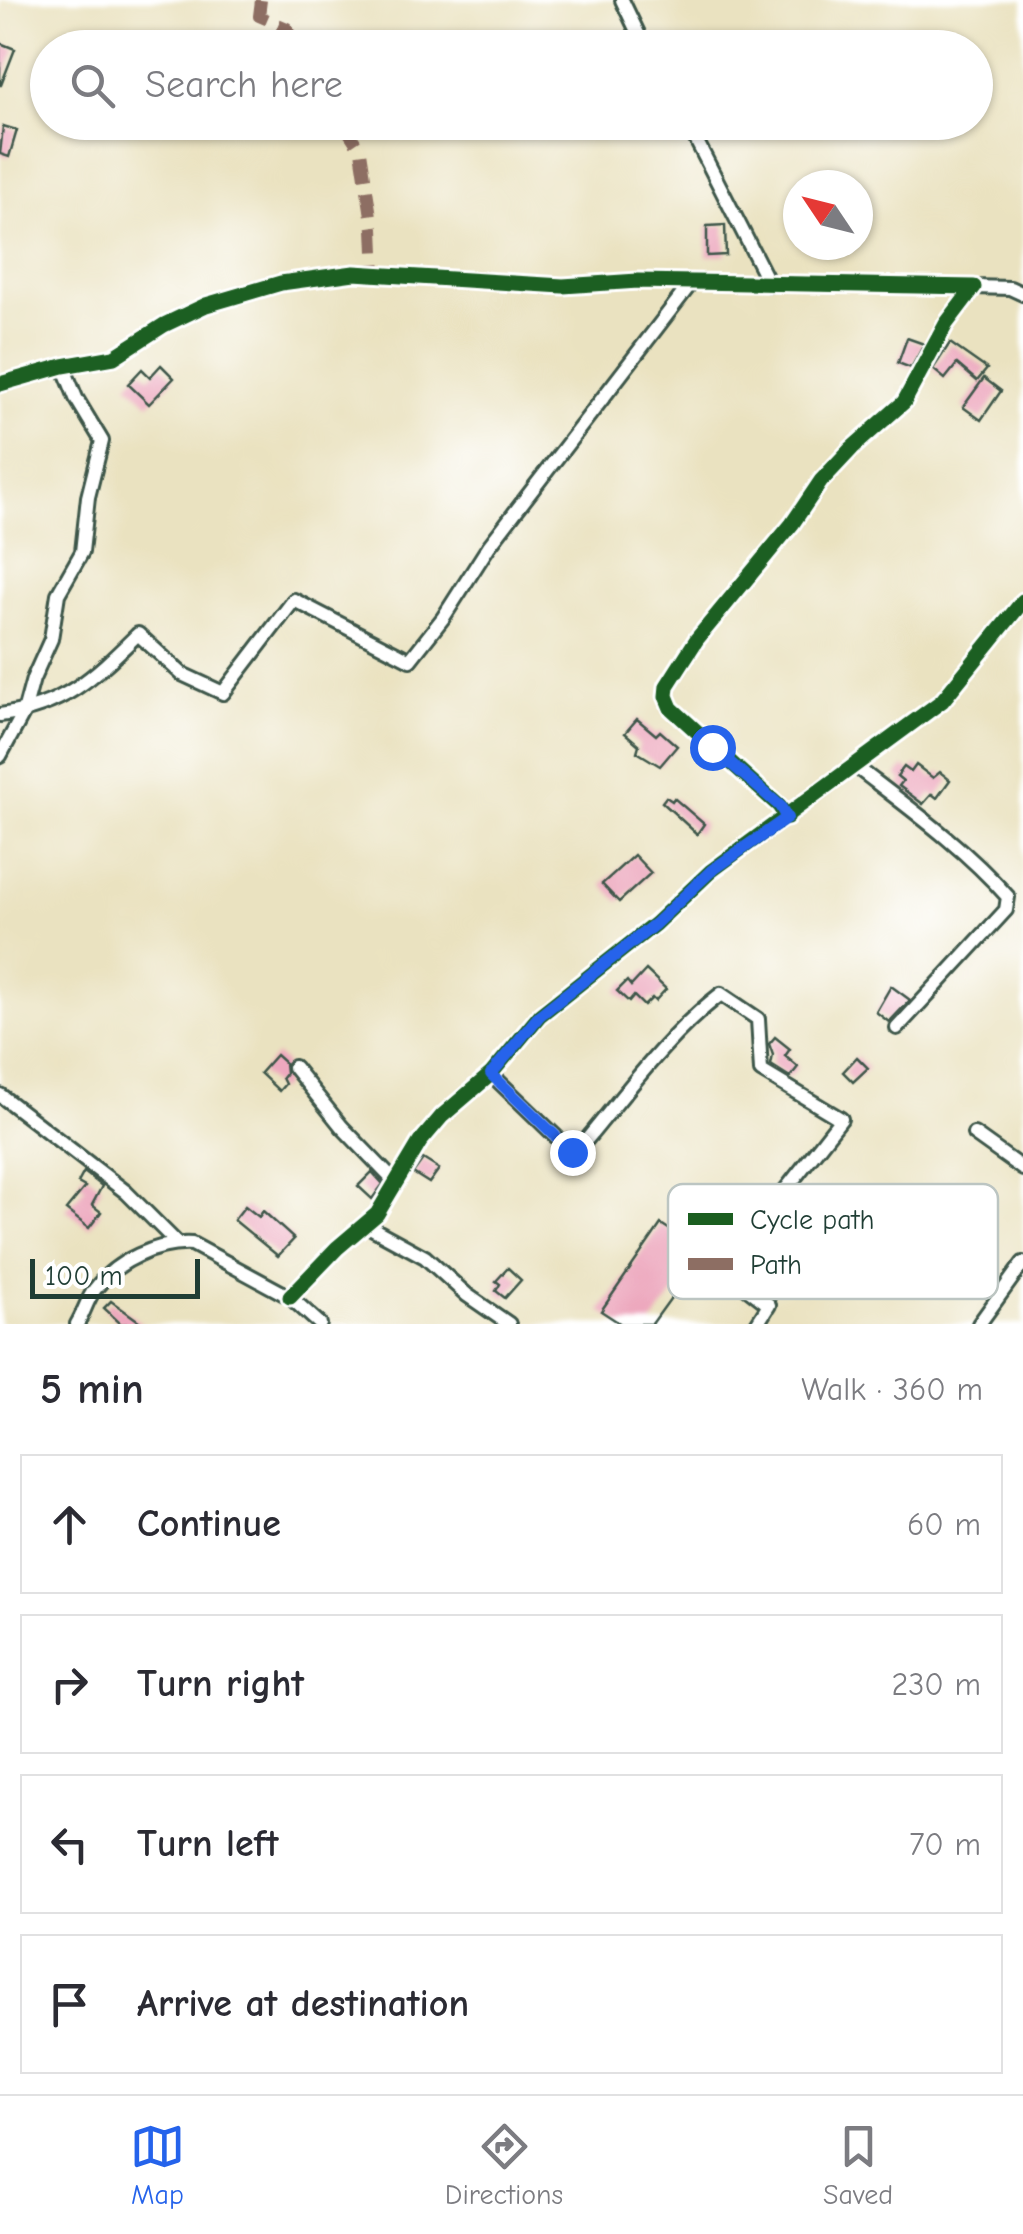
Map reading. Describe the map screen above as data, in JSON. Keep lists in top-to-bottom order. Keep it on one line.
{"legend":["Cycle path","Path"],"scale_bar":"100 m","north":"top left","page":{"search":"Search here","scale":"100 m","heading":["5 min","Walk · 360 m"],"list":[["Continue","60 m"],["Turn right","230 m"],["Turn left","70 m"],"Arrive at destination"],"nav":["Map","Directions","Saved"]}}
